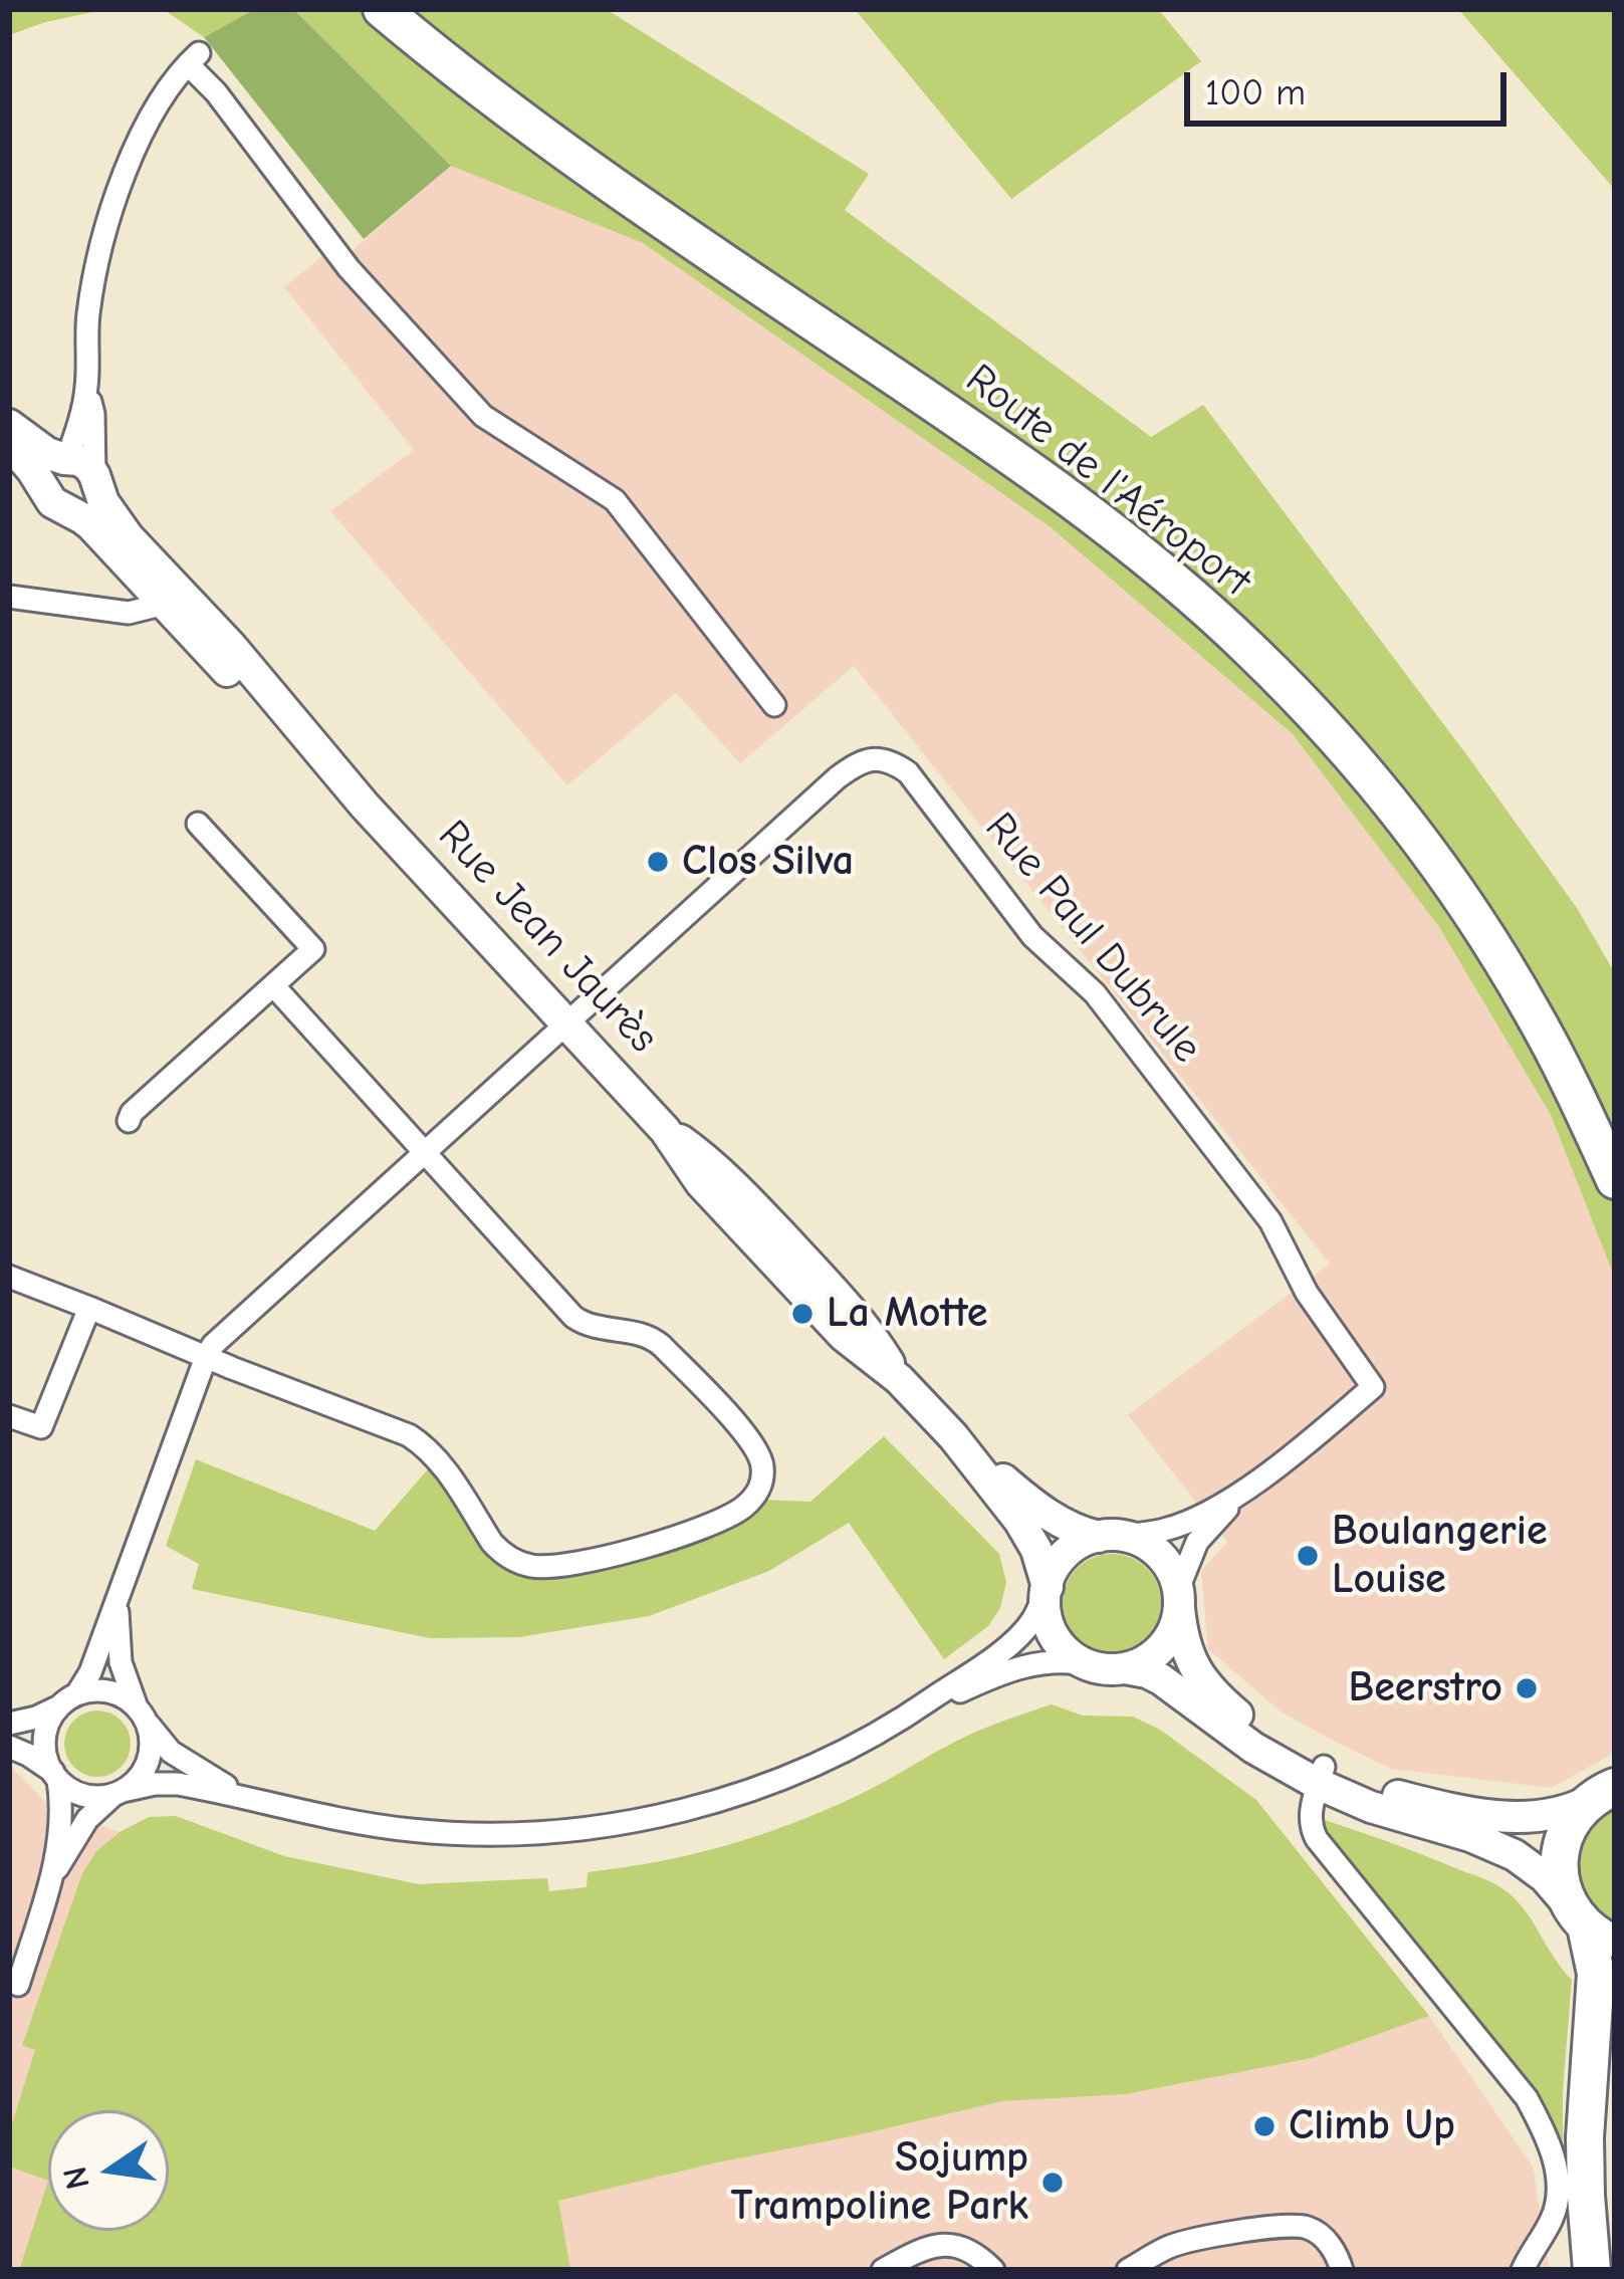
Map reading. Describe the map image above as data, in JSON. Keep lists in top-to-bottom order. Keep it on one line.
{"streets":{"main road":["Route de l'Aéroport","Rue Jean Jaurès"],"street":["Rue Paul Dubrule"]},"crossings":[["Rue Jean Jaurès","Rue Paul Dubrule"]],"places":["Clos Silva","La Motte","Boulangerie Louise","Beerstro","Climb Up","Sojump Trampoline Park"],"scale_bar":"100 m","north":"left"}
